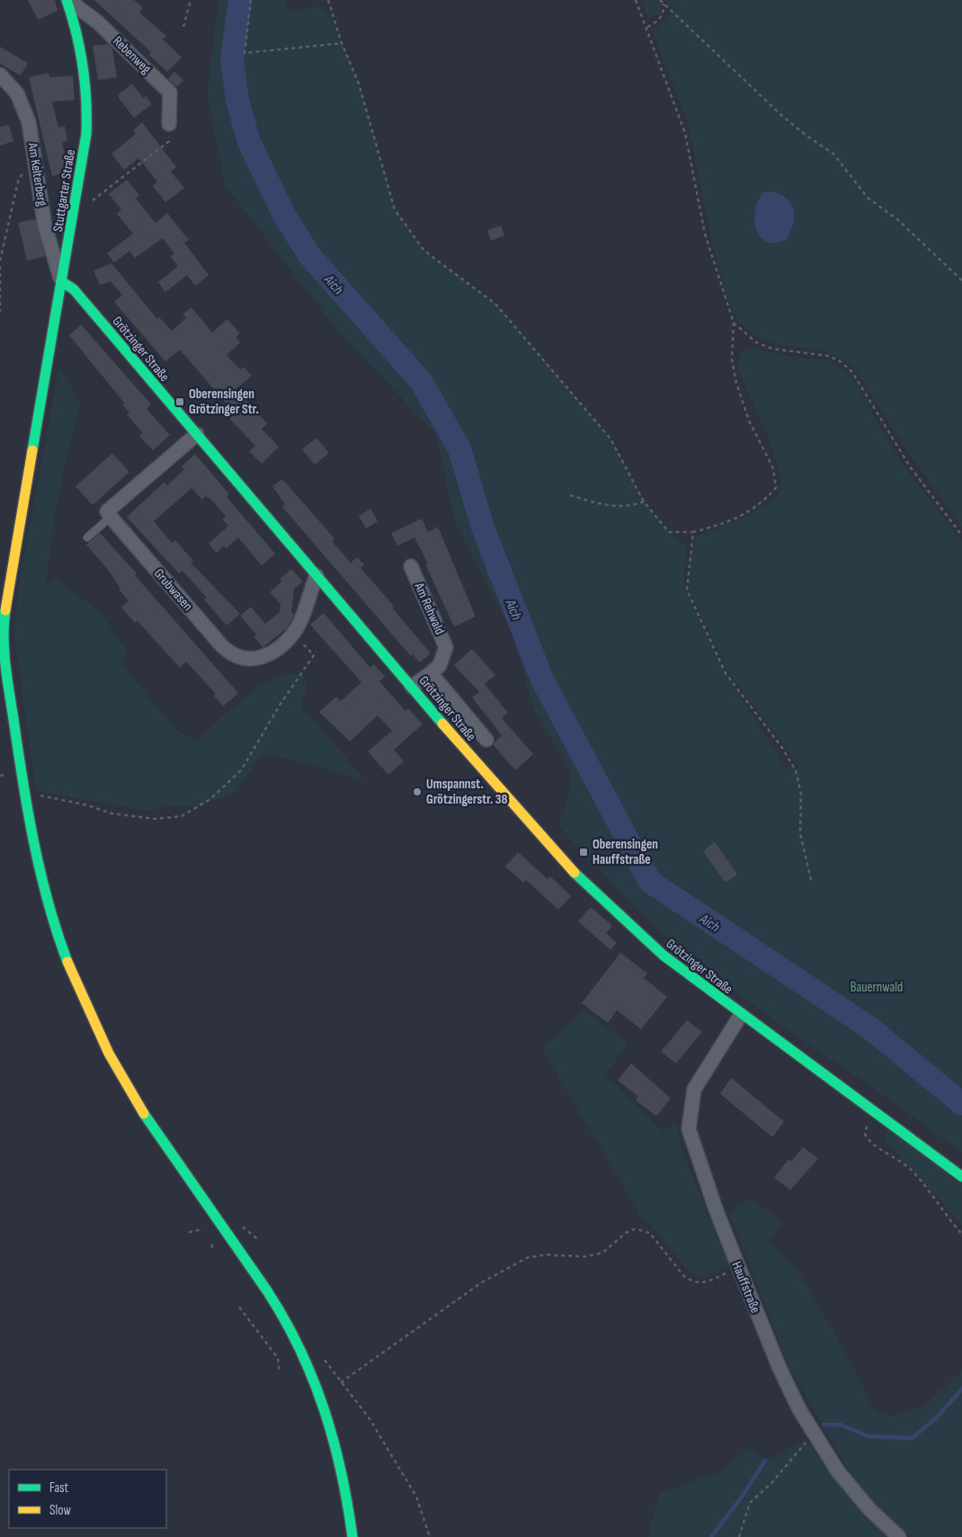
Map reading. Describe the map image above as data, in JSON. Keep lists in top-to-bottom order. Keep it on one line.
{"streets":{"main road":["Stuttgarter Straße","Grötzinger Straße"],"street":["Rebenweg","Am Kelterberg","Grubwasen","Am Rehwald","Hauffstraße"]},"crossings":[["Rebenweg","Stuttgarter Straße"],["Am Kelterberg","Stuttgarter Straße"],["Am Kelterberg","Grötzinger Straße"],["Stuttgarter Straße","Grötzinger Straße"],["Grötzinger Straße","Grubwasen"],["Grötzinger Straße","Am Rehwald"],["Grötzinger Straße","Hauffstraße"]],"water":["Aich"],"parks":["Bauernwald"],"places":{"transit":["Oberensingen Grötzinger Str.","Oberensingen Hauffstraße"],"other":["Umspannst. Grötzingerstr. 38"]},"legend":["Fast","Slow"]}
